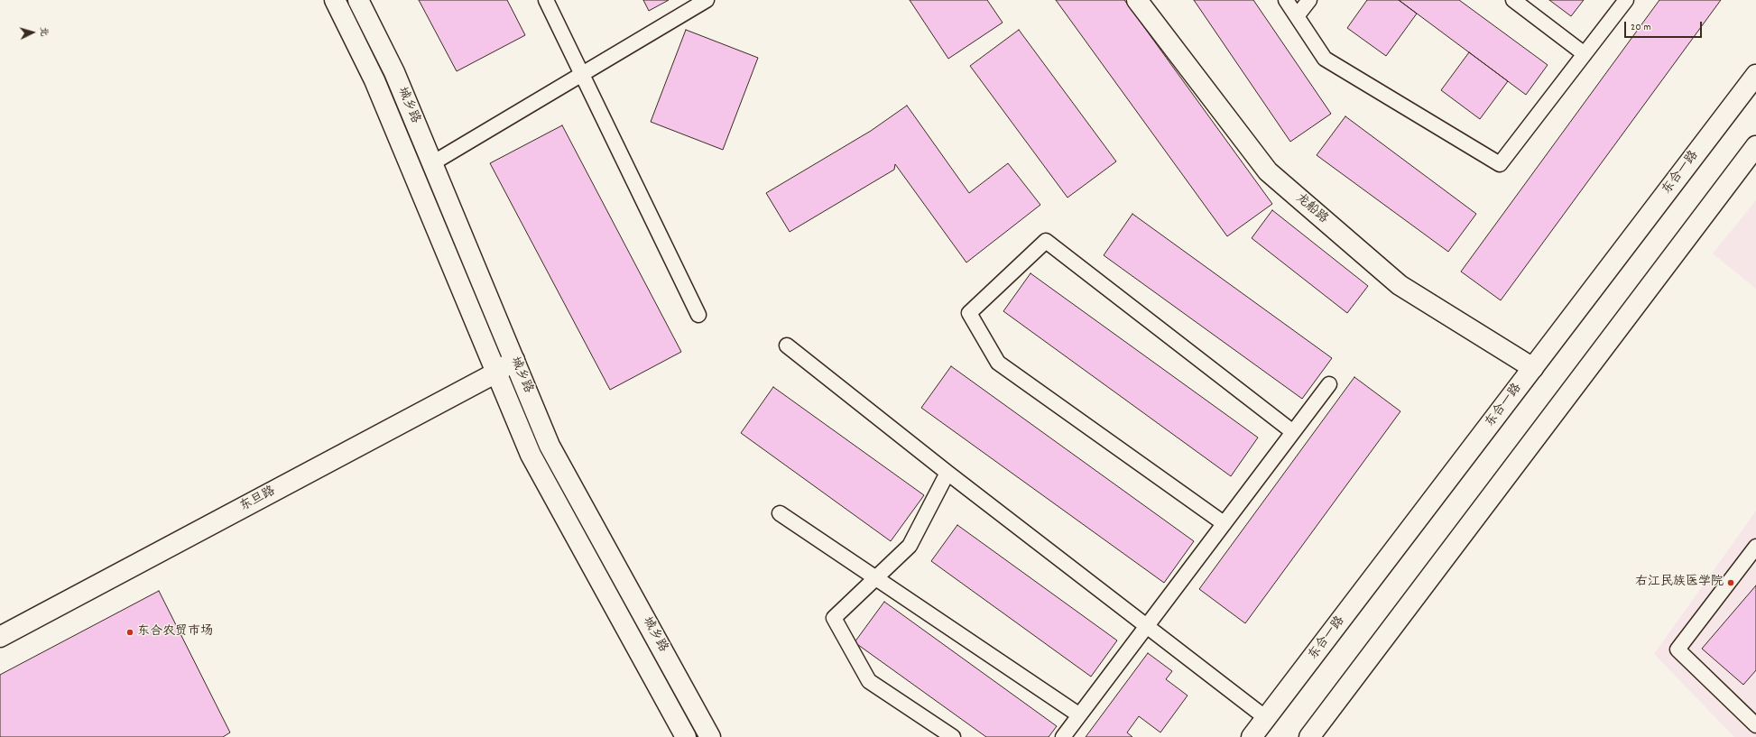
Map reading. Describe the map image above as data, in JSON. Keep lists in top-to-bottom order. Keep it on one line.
{"streets":{"main road":["城乡路","东合一路","龙船路","东旦路"]},"crossings":[["城乡路","东旦路"],["东合一路","龙船路"]],"places":["右江民族医学院","东合农贸市场"],"scale_bar":"20 m","north":"right"}
